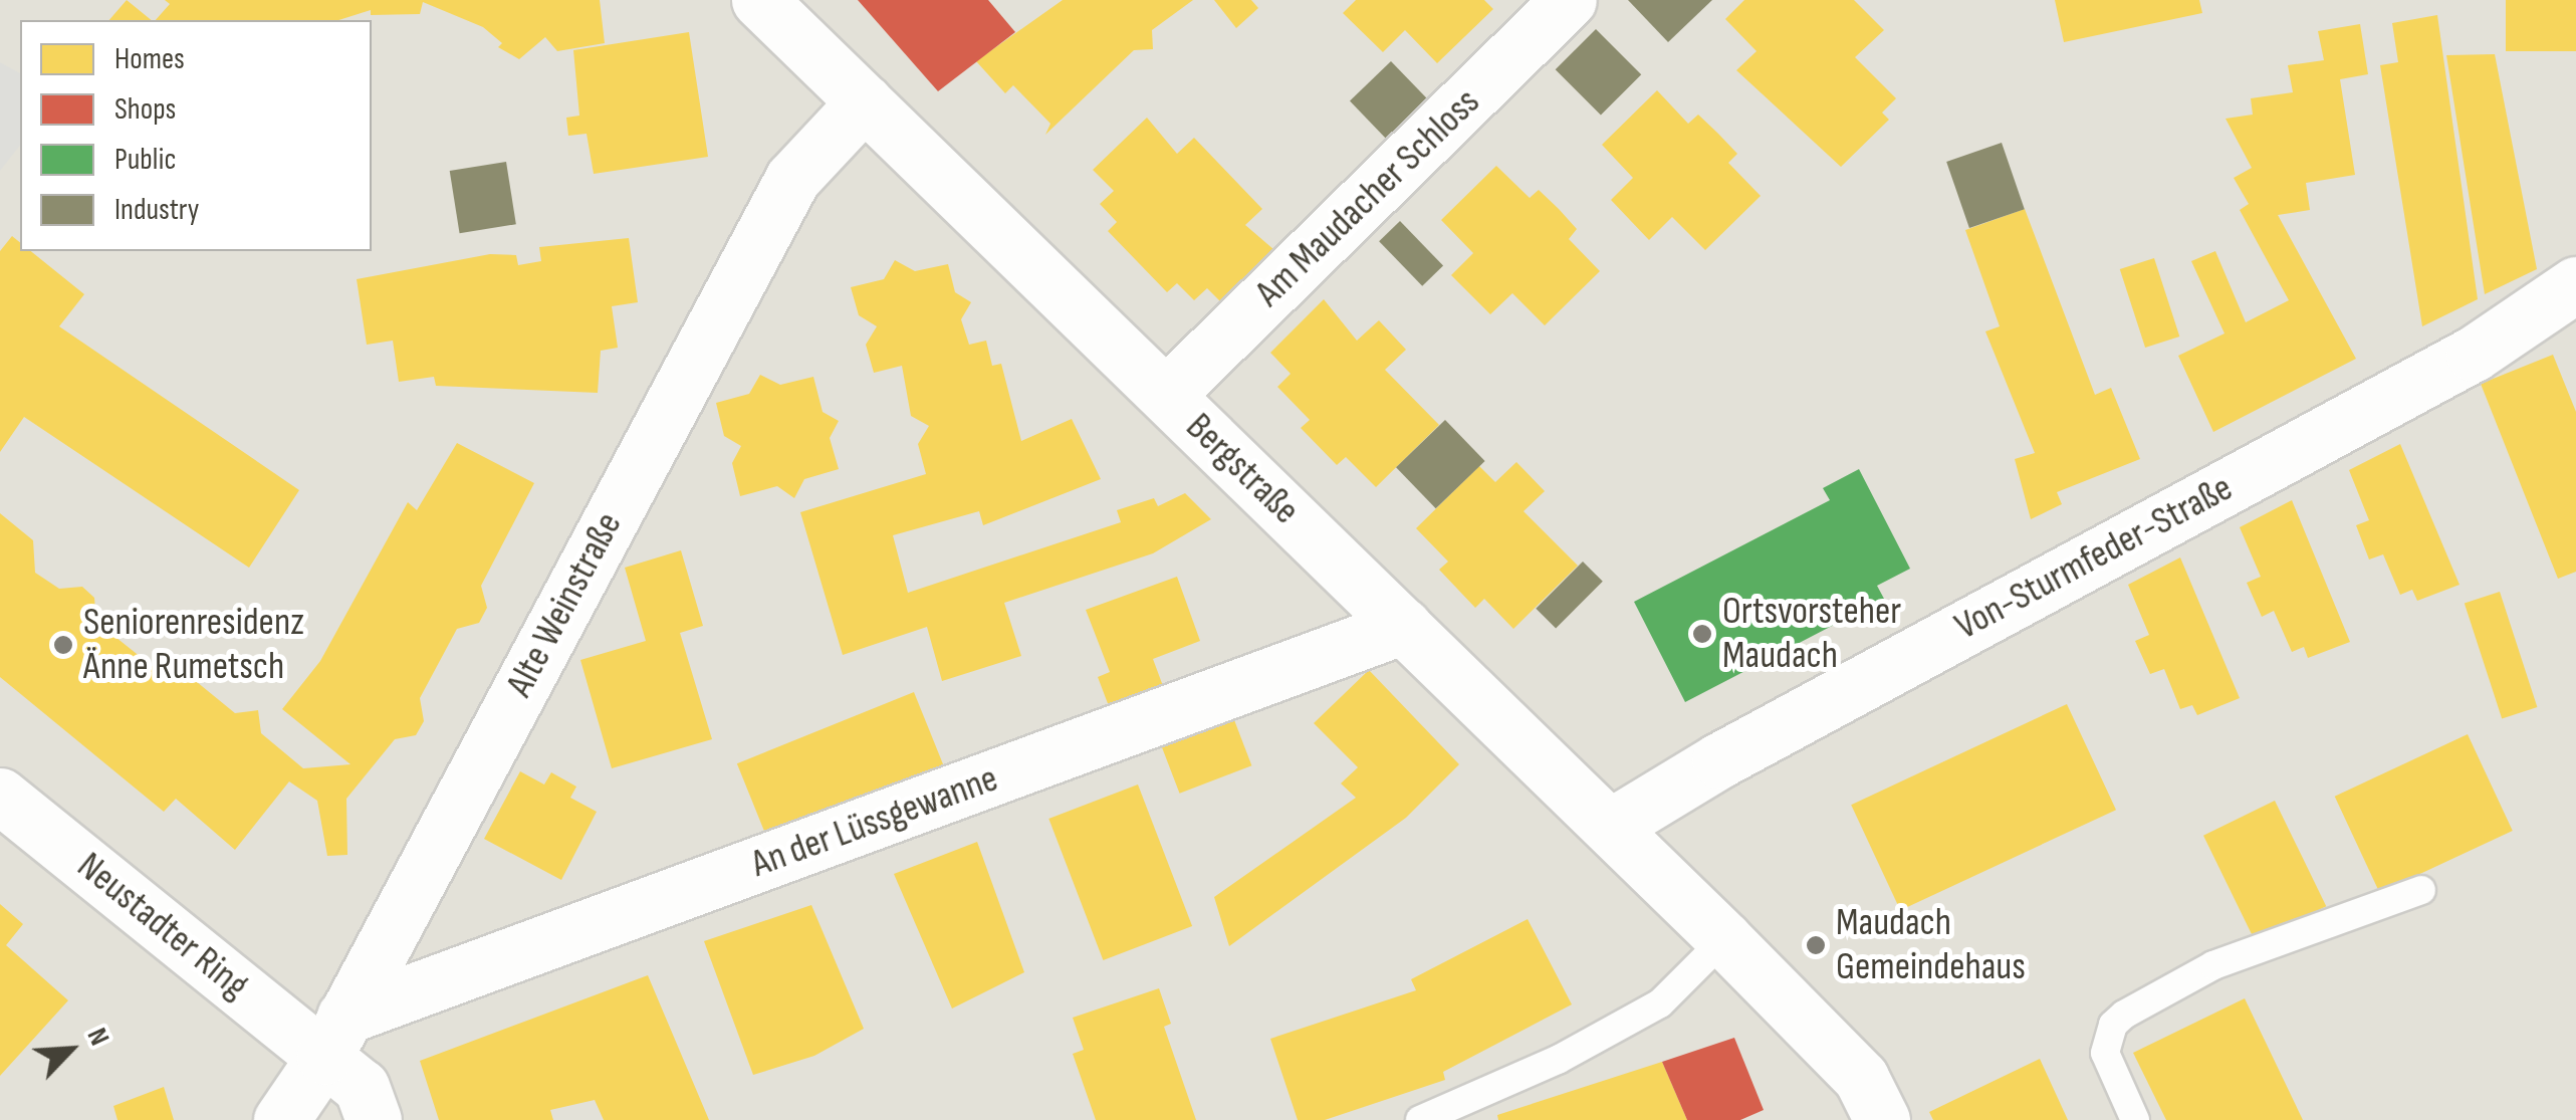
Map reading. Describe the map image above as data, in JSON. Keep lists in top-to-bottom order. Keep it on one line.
{"streets":{"street":["Am Maudacher Schloss","Bergstraße","Von-Sturmfeder-Straße","Alte Weinstraße","An der Lüssgewanne","Neustadter Ring"]},"crossings":[["Am Maudacher Schloss","Bergstraße"],["Bergstraße","Von-Sturmfeder-Straße"],["Bergstraße","Alte Weinstraße"],["Bergstraße","An der Lüssgewanne"],["Alte Weinstraße","An der Lüssgewanne"],["Alte Weinstraße","Neustadter Ring"],["An der Lüssgewanne","Neustadter Ring"]],"places":["Ortsvorsteher Maudach","Seniorenresidenz Änne Rumetsch","Maudach Gemeindehaus"],"legend":["Homes","Shops","Public","Industry"],"north":"top right"}
